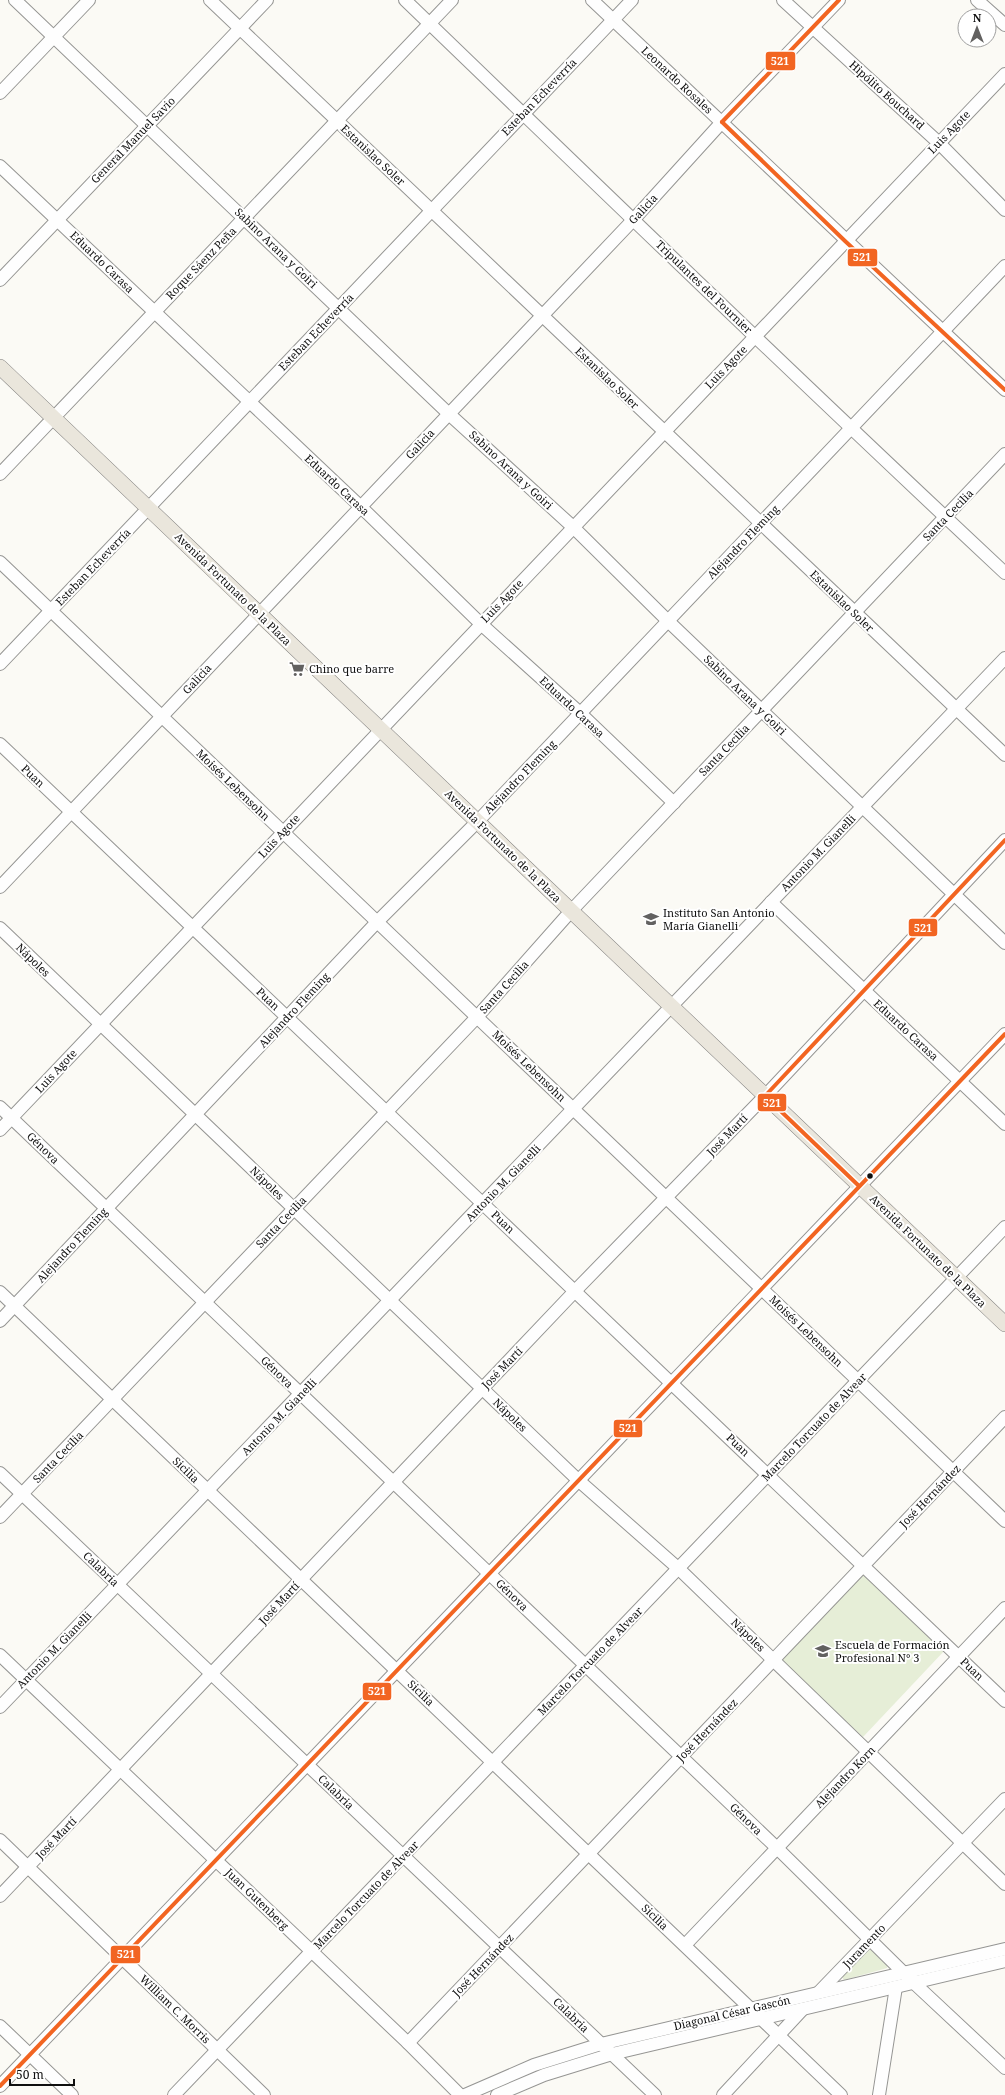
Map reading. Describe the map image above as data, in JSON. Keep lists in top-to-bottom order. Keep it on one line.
{"streets":{"main road":["Avenida Fortunato de la Plaza"],"street":["Leonardo Rosales","Hipólito Bouchard","Esteban Echeverría","Luis Agote","General Manuel Savio","Estanislao Soler","Galicia","Sabino Arana y Goiri","Eduardo Carasa","Roque Sáenz Peña","Tripulantes del Fournier","Santa Cecilia","Alejandro Fleming","Puan","Moisés Lebensohn","Antonio M. Gianelli","Nápoles","José Martí","Génova","Marcelo Torcuato de Alvear","Sicilia","José Hernández","Calabria","Alejandro Korn","Juan Gutenberg","Juramento","William C. Morris","Diagonal César Gascón"]},"crossings":[["Leonardo Rosales","Esteban Echeverría"],["Leonardo Rosales","Luis Agote"],["Leonardo Rosales","Galicia"],["Leonardo Rosales","Alejandro Fleming"],["Hipólito Bouchard","Luis Agote"],["Hipólito Bouchard","Galicia"],["Esteban Echeverría","Estanislao Soler"],["Esteban Echeverría","Sabino Arana y Goiri"],["Esteban Echeverría","Eduardo Carasa"],["Esteban Echeverría","Tripulantes del Fournier"],["Esteban Echeverría","Avenida Fortunato de la Plaza"],["Esteban Echeverría","Moisés Lebensohn"],["Luis Agote","Estanislao Soler"],["Luis Agote","Sabino Arana y Goiri"],["Luis Agote","Eduardo Carasa"],["Luis Agote","Tripulantes del Fournier"],["Luis Agote","Avenida Fortunato de la Plaza"],["Luis Agote","Puan"],["Luis Agote","Moisés Lebensohn"],["Luis Agote","Nápoles"],["Luis Agote","Génova"],["General Manuel Savio","Estanislao Soler"],["General Manuel Savio","Sabino Arana y Goiri"],["General Manuel Savio","Eduardo Carasa"],["Estanislao Soler","Galicia"],["Estanislao Soler","Roque Sáenz Peña"],["Estanislao Soler","Santa Cecilia"],["Estanislao Soler","Alejandro Fleming"],["Estanislao Soler","Antonio M. Gianelli"],["Galicia","Sabino Arana y Goiri"],["Galicia","Eduardo Carasa"],["Galicia","Tripulantes del Fournier"],["Galicia","Avenida Fortunato de la Plaza"],["Galicia","Puan"],["Galicia","Moisés Lebensohn"],["Sabino Arana y Goiri","Roque Sáenz Peña"],["Sabino Arana y Goiri","Santa Cecilia"],["Sabino Arana y Goiri","Alejandro Fleming"],["Sabino Arana y Goiri","Antonio M. Gianelli"],["Sabino Arana y Goiri","José Martí"],["Eduardo Carasa","Roque Sáenz Peña"],["Eduardo Carasa","Santa Cecilia"],["Eduardo Carasa","Alejandro Fleming"],["Eduardo Carasa","Antonio M. Gianelli"],["Eduardo Carasa","José Martí"],["Roque Sáenz Peña","Tripulantes del Fournier"],["Roque Sáenz Peña","Avenida Fortunato de la Plaza"],["Tripulantes del Fournier","Santa Cecilia"],["Tripulantes del Fournier","Alejandro Fleming"],["Santa Cecilia","Avenida Fortunato de la Plaza"],["Santa Cecilia","Puan"],["Santa Cecilia","Moisés Lebensohn"],["Santa Cecilia","Nápoles"],["Santa Cecilia","Génova"],["Santa Cecilia","Sicilia"],["Santa Cecilia","Calabria"],["Alejandro Fleming","Avenida Fortunato de la Plaza"],["Alejandro Fleming","Puan"],["Alejandro Fleming","Moisés Lebensohn"],["Alejandro Fleming","Nápoles"],["Alejandro Fleming","Génova"],["Alejandro Fleming","Sicilia"],["Avenida Fortunato de la Plaza","Antonio M. Gianelli"],["Avenida Fortunato de la Plaza","José Martí"],["Avenida Fortunato de la Plaza","Marcelo Torcuato de Alvear"],["Puan","Antonio M. Gianelli"],["Puan","José Martí"],["Puan","Marcelo Torcuato de Alvear"],["Puan","José Hernández"],["Puan","Alejandro Korn"],["Moisés Lebensohn","Antonio M. Gianelli"],["Moisés Lebensohn","José Martí"],["Moisés Lebensohn","Marcelo Torcuato de Alvear"],["Moisés Lebensohn","José Hernández"],["Antonio M. Gianelli","Nápoles"],["Antonio M. Gianelli","Génova"],["Antonio M. Gianelli","Sicilia"],["Antonio M. Gianelli","Calabria"],["Antonio M. Gianelli","Juan Gutenberg"],["Nápoles","José Martí"],["Nápoles","Marcelo Torcuato de Alvear"],["Nápoles","José Hernández"],["Nápoles","Alejandro Korn"],["Nápoles","Juramento"],["José Martí","Génova"],["José Martí","Sicilia"],["José Martí","Calabria"],["José Martí","Juan Gutenberg"],["José Martí","William C. Morris"],["Génova","Marcelo Torcuato de Alvear"],["Génova","José Hernández"],["Génova","Alejandro Korn"],["Génova","Juramento"],["Génova","Diagonal César Gascón"],["Marcelo Torcuato de Alvear","Sicilia"],["Marcelo Torcuato de Alvear","Calabria"],["Marcelo Torcuato de Alvear","Juan Gutenberg"],["Marcelo Torcuato de Alvear","William C. Morris"],["Sicilia","José Hernández"],["Sicilia","Alejandro Korn"],["Sicilia","Juramento"],["Sicilia","Diagonal César Gascón"],["José Hernández","Calabria"],["José Hernández","Juan Gutenberg"],["Calabria","Diagonal César Gascón"],["Juramento","Diagonal César Gascón"]],"places":{"supermarket":["Chino que barre"],"school or university":["Instituto San Antonio María Gianelli","Escuela de Formación Profesional N° 3"]},"lines":["transit line 521"],"scale_bar":"50 m","north":"top"}
